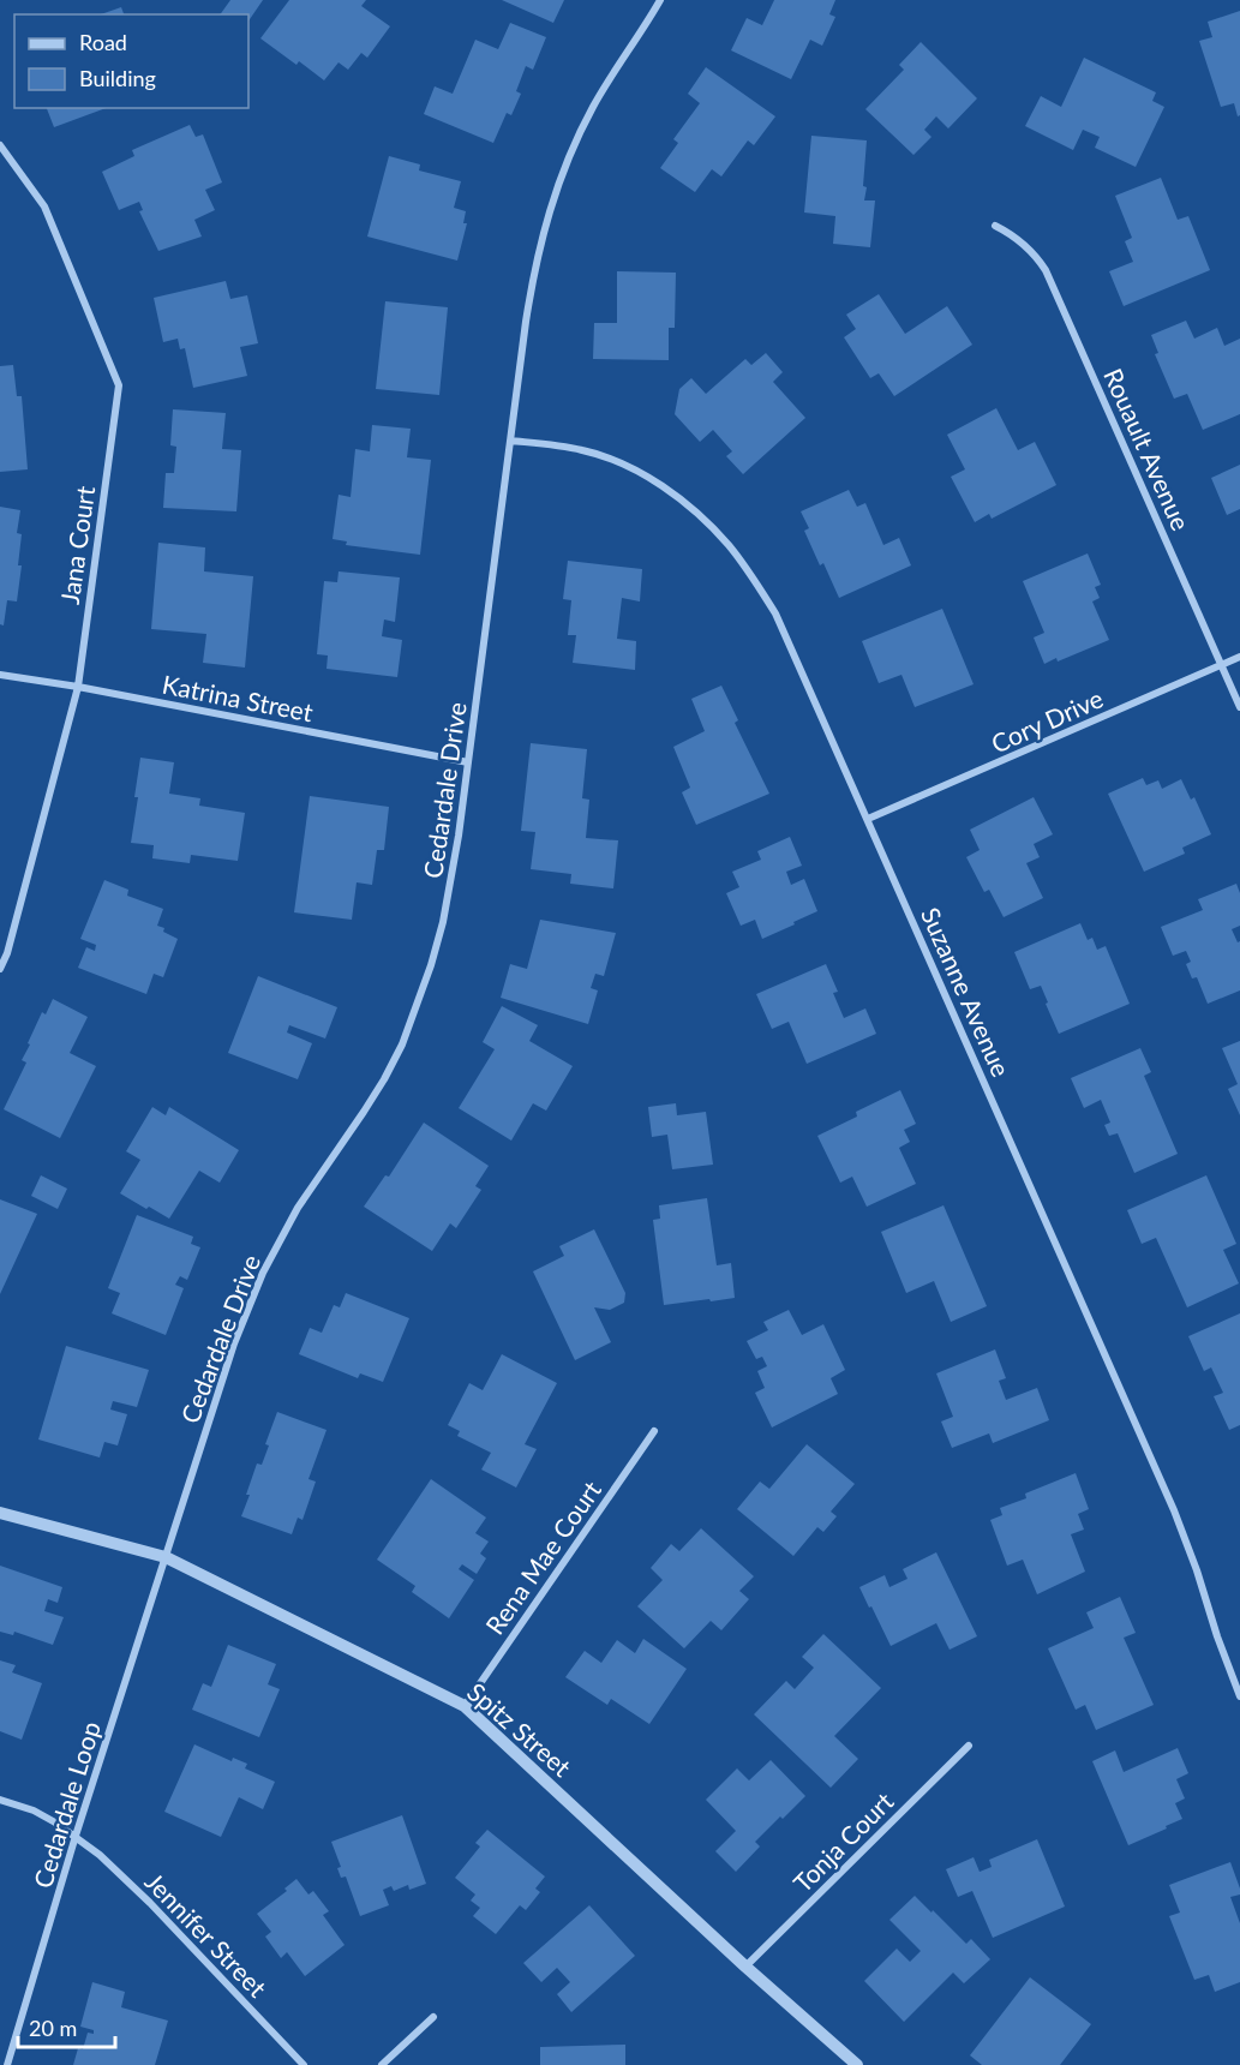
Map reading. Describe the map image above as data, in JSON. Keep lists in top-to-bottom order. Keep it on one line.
{"streets":{"street":["Rouault Avenue","Jana Court","Katrina Street","Cory Drive","Cedardale Drive","Suzanne Avenue","Rena Mae Court","Spitz Street","Cedardale Loop","Tonja Court","Jennifer Street"]},"crossings":[["Rouault Avenue","Cory Drive"],["Jana Court","Katrina Street"],["Katrina Street","Cedardale Drive"],["Cory Drive","Suzanne Avenue"],["Cedardale Drive","Suzanne Avenue"],["Cedardale Drive","Spitz Street"],["Cedardale Drive","Cedardale Loop"],["Rena Mae Court","Spitz Street"],["Spitz Street","Cedardale Loop"],["Spitz Street","Tonja Court"],["Cedardale Loop","Jennifer Street"]],"legend":["Road","Building"],"scale_bar":"20 m"}
